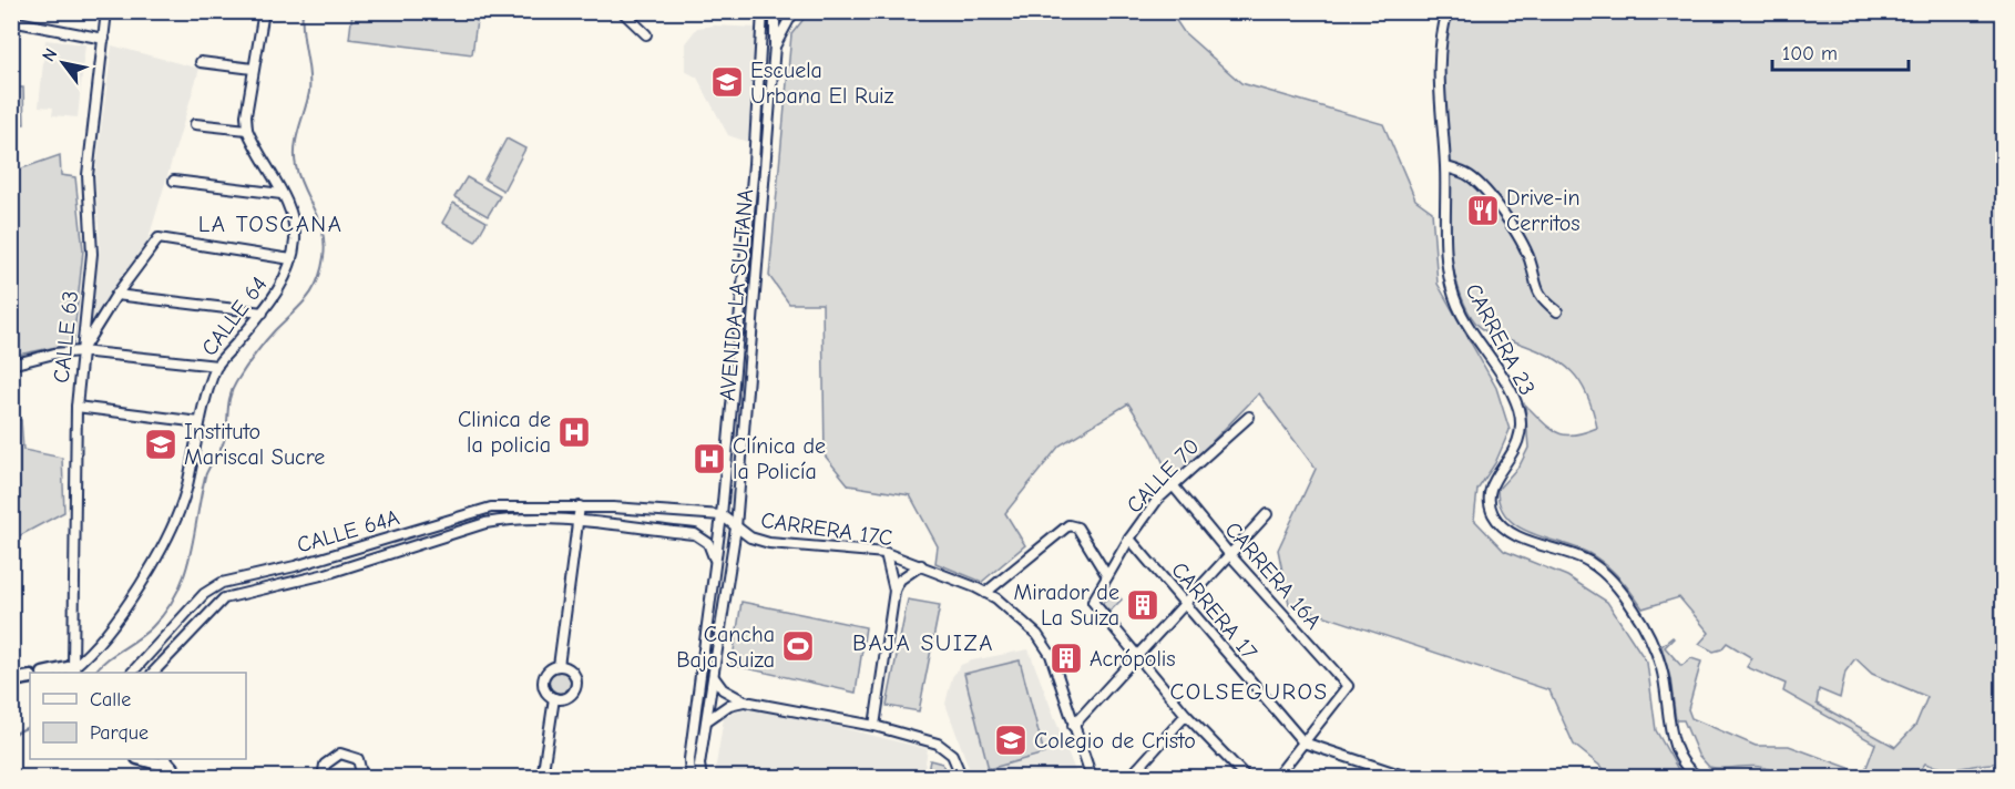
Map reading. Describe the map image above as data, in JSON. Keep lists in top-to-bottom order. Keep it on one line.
{"streets":{"street":["AVENIDA LA SULTANA","CALLE 64","CALLE 63","CARRERA 23","CALLE 70","CARRERA 17C","CALLE 64A","CARRERA 16A","CARRERA 17"]},"crossings":[["AVENIDA LA SULTANA","CARRERA 17C"],["AVENIDA LA SULTANA","CALLE 64A"],["CALLE 64","CALLE 63"],["CALLE 70","CARRERA 16A"],["CALLE 70","CARRERA 17"],["CARRERA 17C","CALLE 64A"],["CARRERA 16A","CARRERA 17"]],"districts":["LA TOSCANA","BAJA SUIZA","COLSEGUROS"],"places":{"school or university":["Escuela Urbana El Ruiz","Instituto Mariscal Sucre","Colegio de Cristo"],"restaurant":["Drive-in Cerritos"],"hospital":["Clinica de la policia","Clínica de la Policía"],"building":["Mirador de La Suiza","Acrópolis"],"sports":["Cancha Baja Suiza"]},"legend":["Calle","Parque"],"scale_bar":"100 m","north":"top left"}
